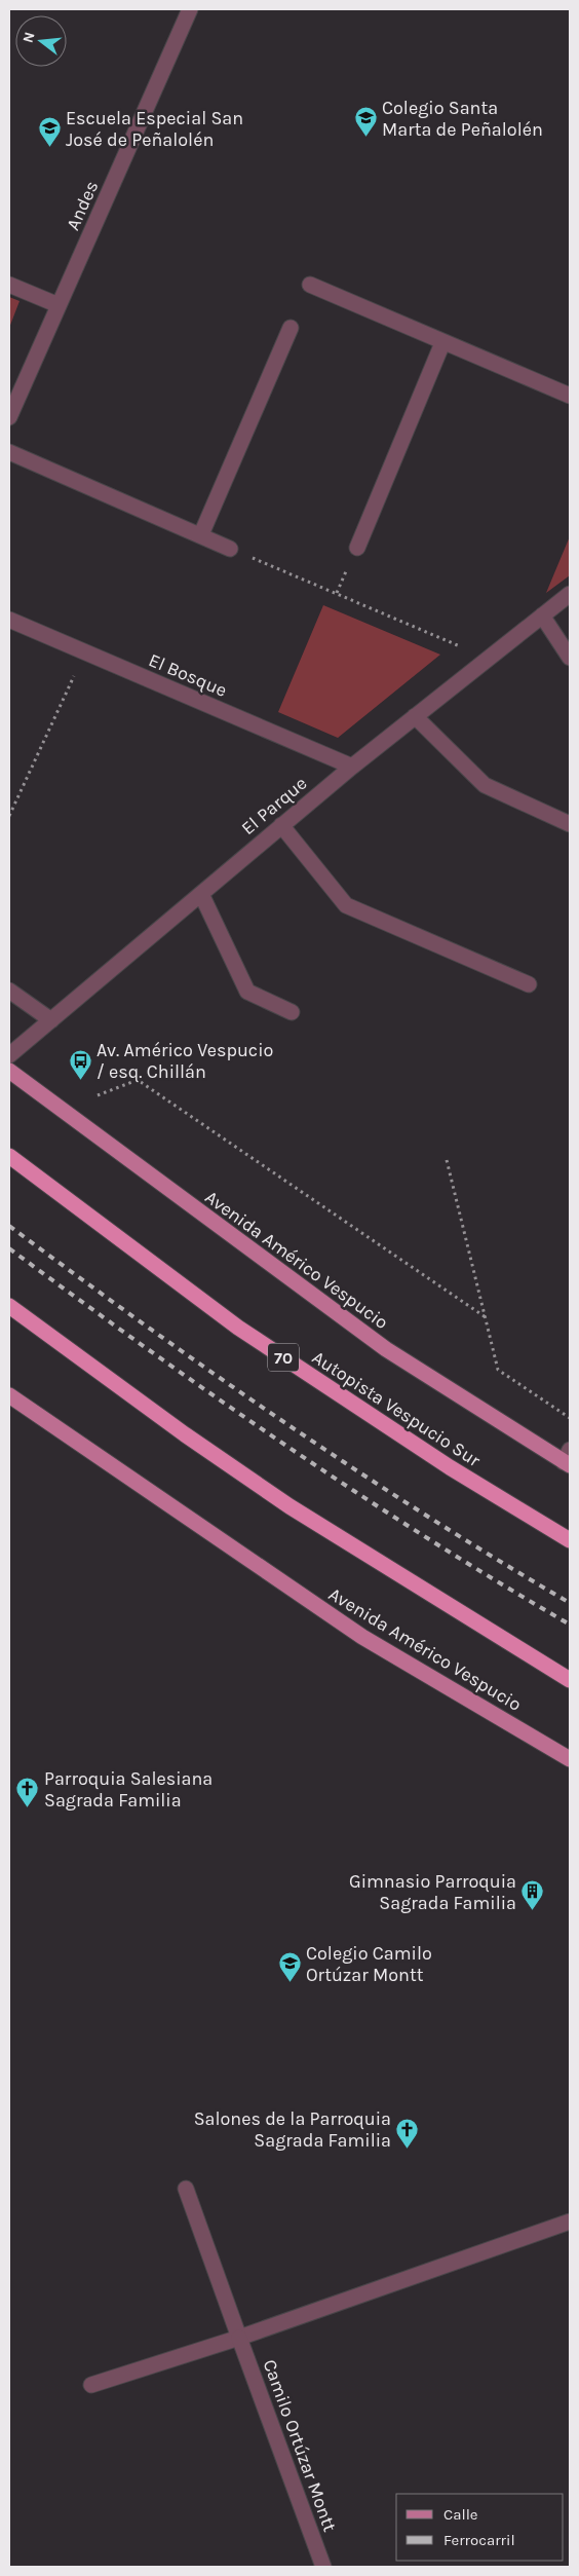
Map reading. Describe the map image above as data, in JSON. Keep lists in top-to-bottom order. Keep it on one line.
{"streets":{"highway":["70","Autopista Vespucio Sur"],"main road":["Avenida Américo Vespucio"],"street":["Andes","El Bosque","El Parque","Camilo Ortúzar Montt"]},"crossings":[["El Bosque","El Parque"]],"places":{"school or university":["Colegio Santa Marta de Peñalolén","Escuela Especial San José de Peñalolén","Colegio Camilo Ortúzar Montt"],"bus stop":["Av. Américo Vespucio / esq. Chillán"],"church":["Parroquia Salesiana Sagrada Familia","Salones de la Parroquia Sagrada Familia"],"building":["Gimnasio Parroquia Sagrada Familia"]},"legend":["Calle","Ferrocarril"],"north":"left"}
